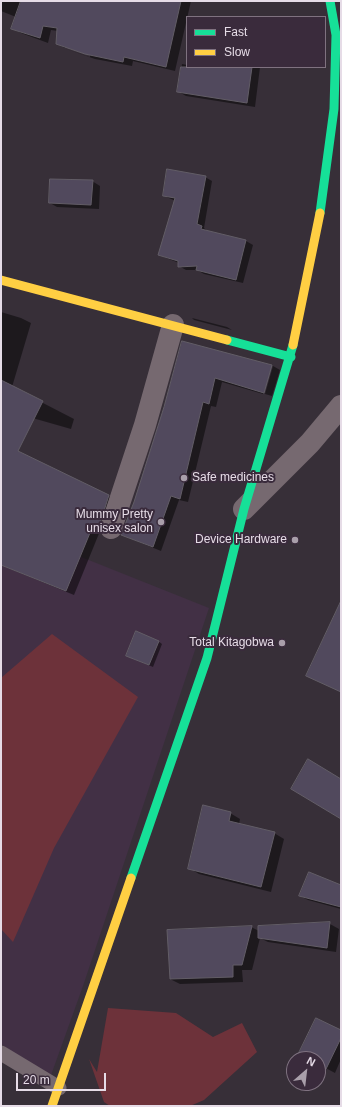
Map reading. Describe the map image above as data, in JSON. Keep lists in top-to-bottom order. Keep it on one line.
{"places":["Safe medicines","Mummy Pretty unisex salon","Device Hardware","Total Kitagobwa"],"legend":["Fast","Slow"],"scale_bar":"20 m","north":"top right"}
